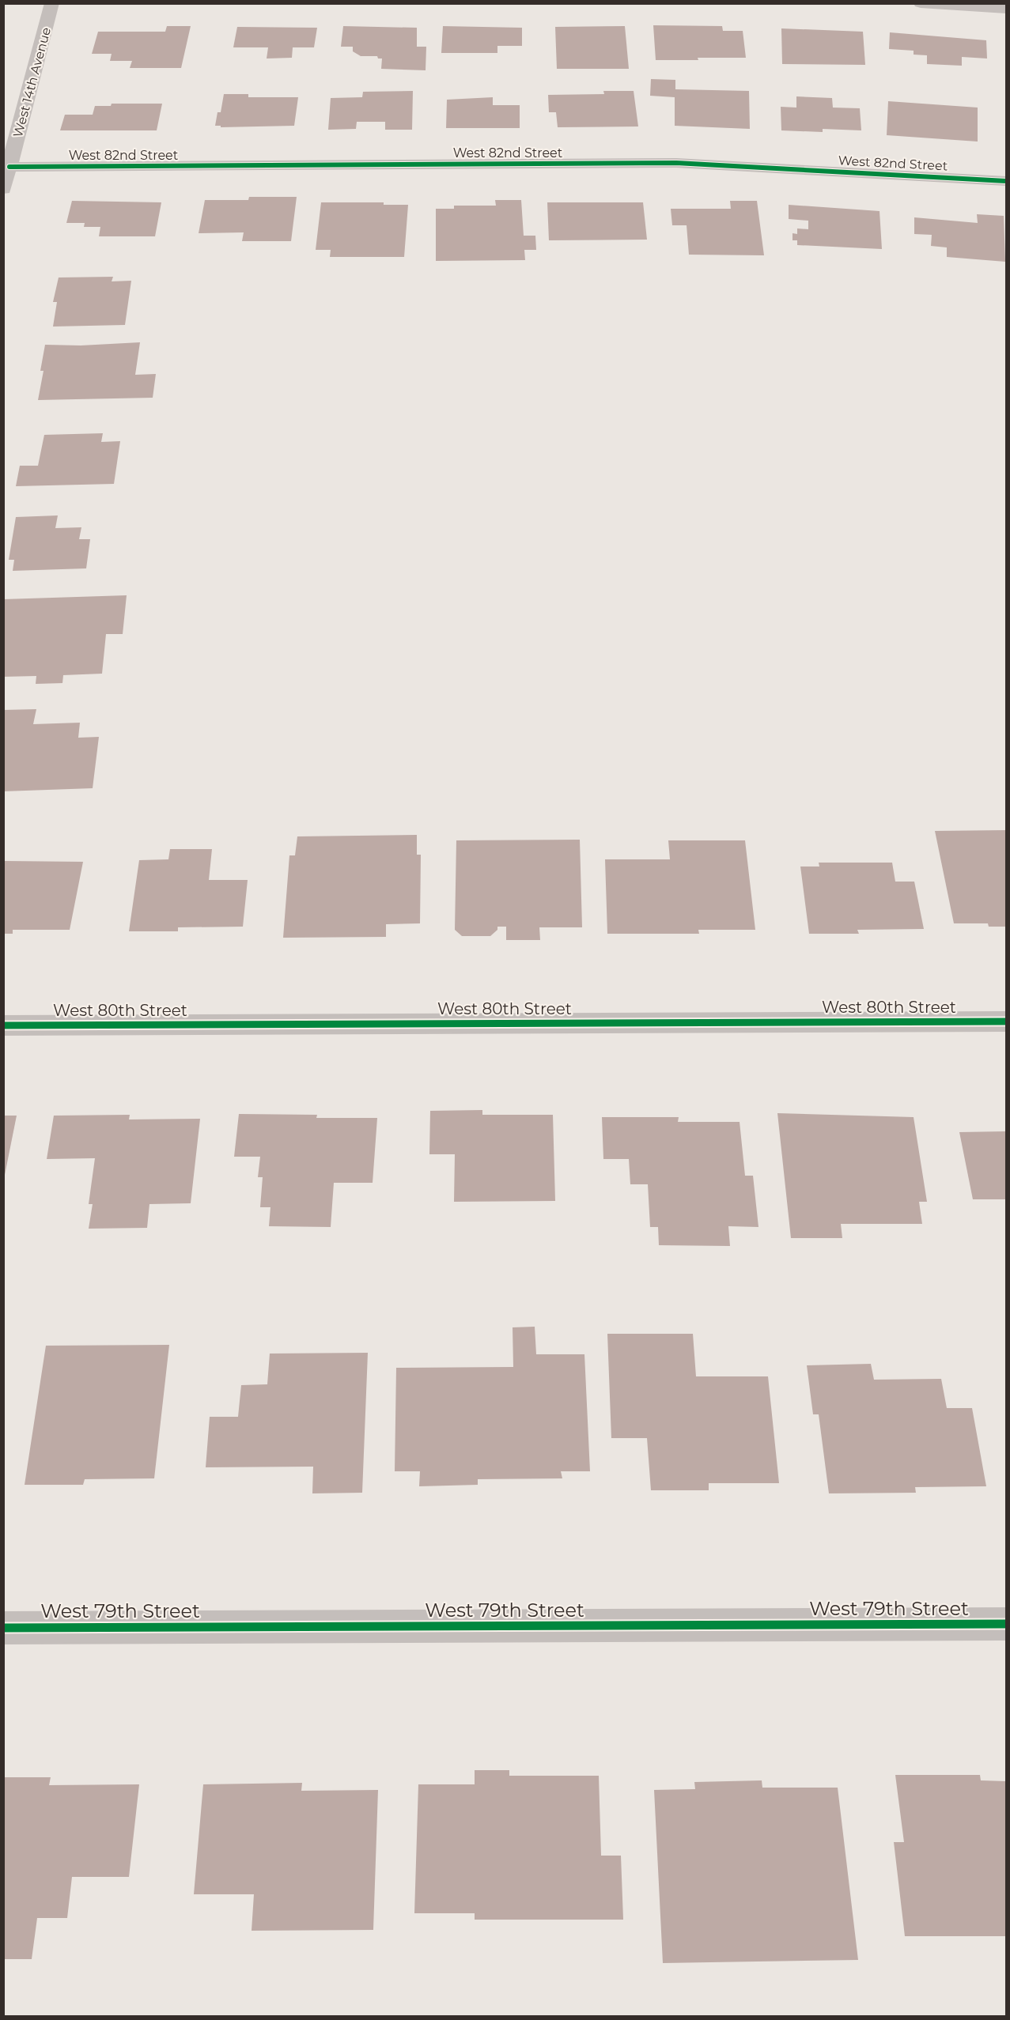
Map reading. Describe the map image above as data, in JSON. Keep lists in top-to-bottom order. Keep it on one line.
{"streets":{"street":["West 14th Avenue","West 82nd Street","West 80th Street","West 79th Street"]},"crossings":[["West 14th Avenue","West 82nd Street"]]}
